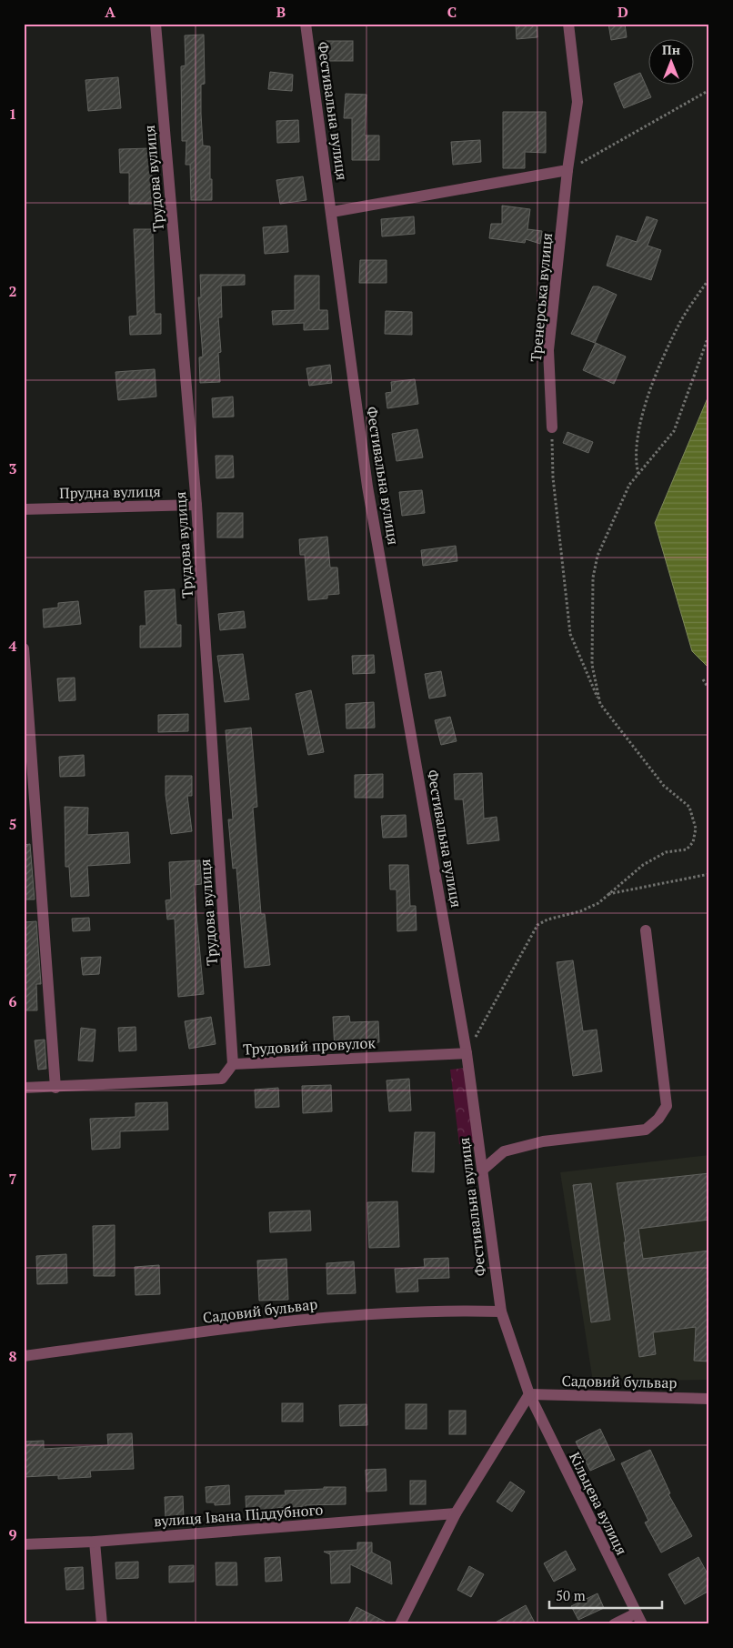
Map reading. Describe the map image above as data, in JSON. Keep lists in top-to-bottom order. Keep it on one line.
{"streets":{"street":["Фестивальна вулиця","Трудова вулиця","Тренерська вулиця","Прудна вулиця","Трудовий провулок","Садовий бульвар","Кільцева вулиця","вулиця Івана Піддубного"]},"crossings":[["Фестивальна вулиця","Трудовий провулок"],["Фестивальна вулиця","Садовий бульвар"],["Фестивальна вулиця","Кільцева вулиця"],["Трудова вулиця","Прудна вулиця"],["Трудова вулиця","Трудовий провулок"],["Садовий бульвар","Кільцева вулиця"]],"scale_bar":"50 m","north":"top","grid":{"columns":["A","B","C","D"],"rows":["1","2","3","4","5","6","7","8","9"]}}
